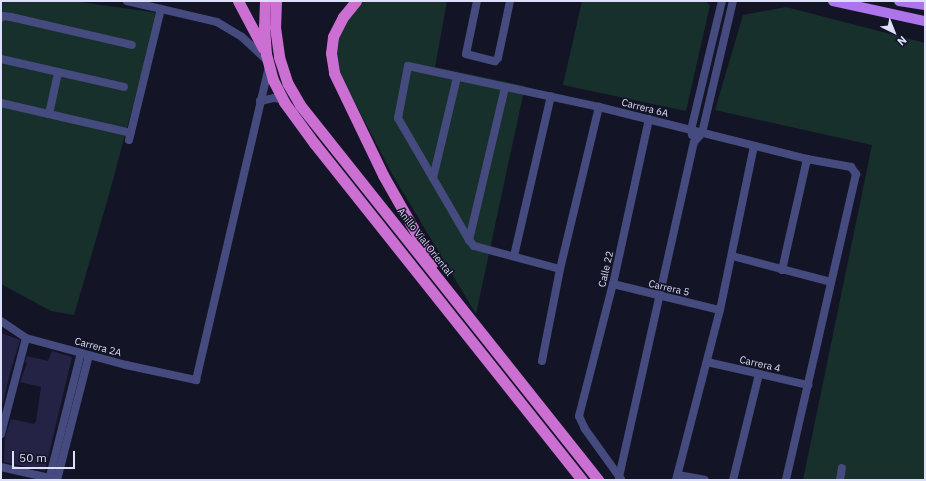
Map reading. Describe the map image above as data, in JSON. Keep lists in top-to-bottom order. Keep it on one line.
{"streets":{"highway":["Anillo Vial Oriental"],"street":["Carrera 6A","Calle 22","Carrera 5","Carrera 2A","Carrera 4"]},"crossings":[["Carrera 6A","Calle 22"],["Calle 22","Carrera 5"]],"scale_bar":"50 m","north":"bottom right"}
